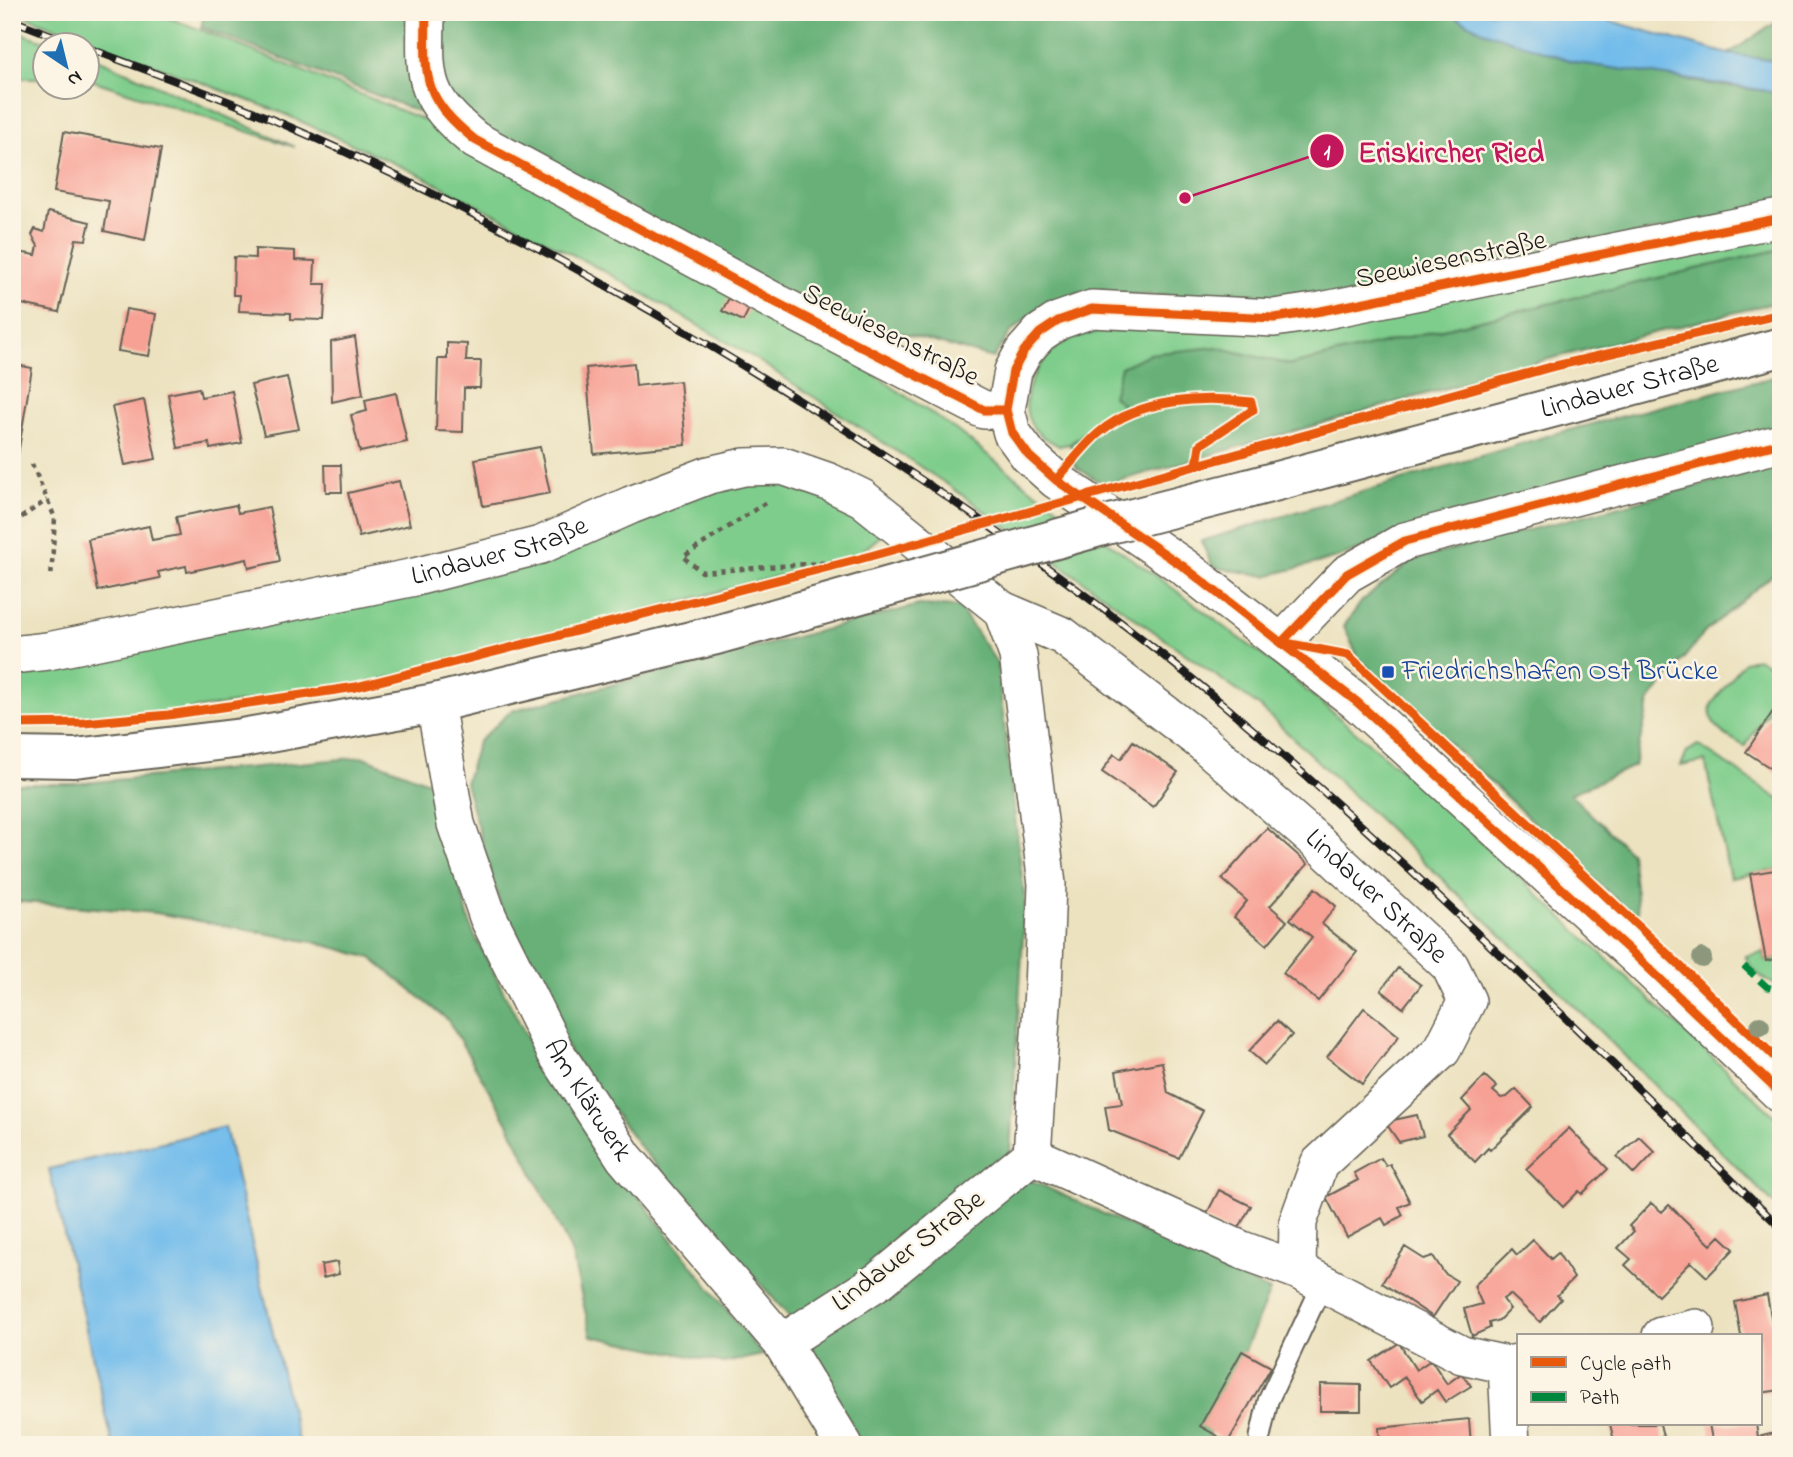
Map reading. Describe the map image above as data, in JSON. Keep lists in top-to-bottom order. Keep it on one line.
{"streets":{"main road":["Lindauer Straße"],"street":["Seewiesenstraße","Am Klärwerk"]},"crossings":[["Lindauer Straße","Am Klärwerk"]],"places":{"other":["Eriskircher Ried"],"transit":["Friedrichshafen Ost Brücke"]},"legend":["Cycle path","Path"],"north":"bottom right"}
